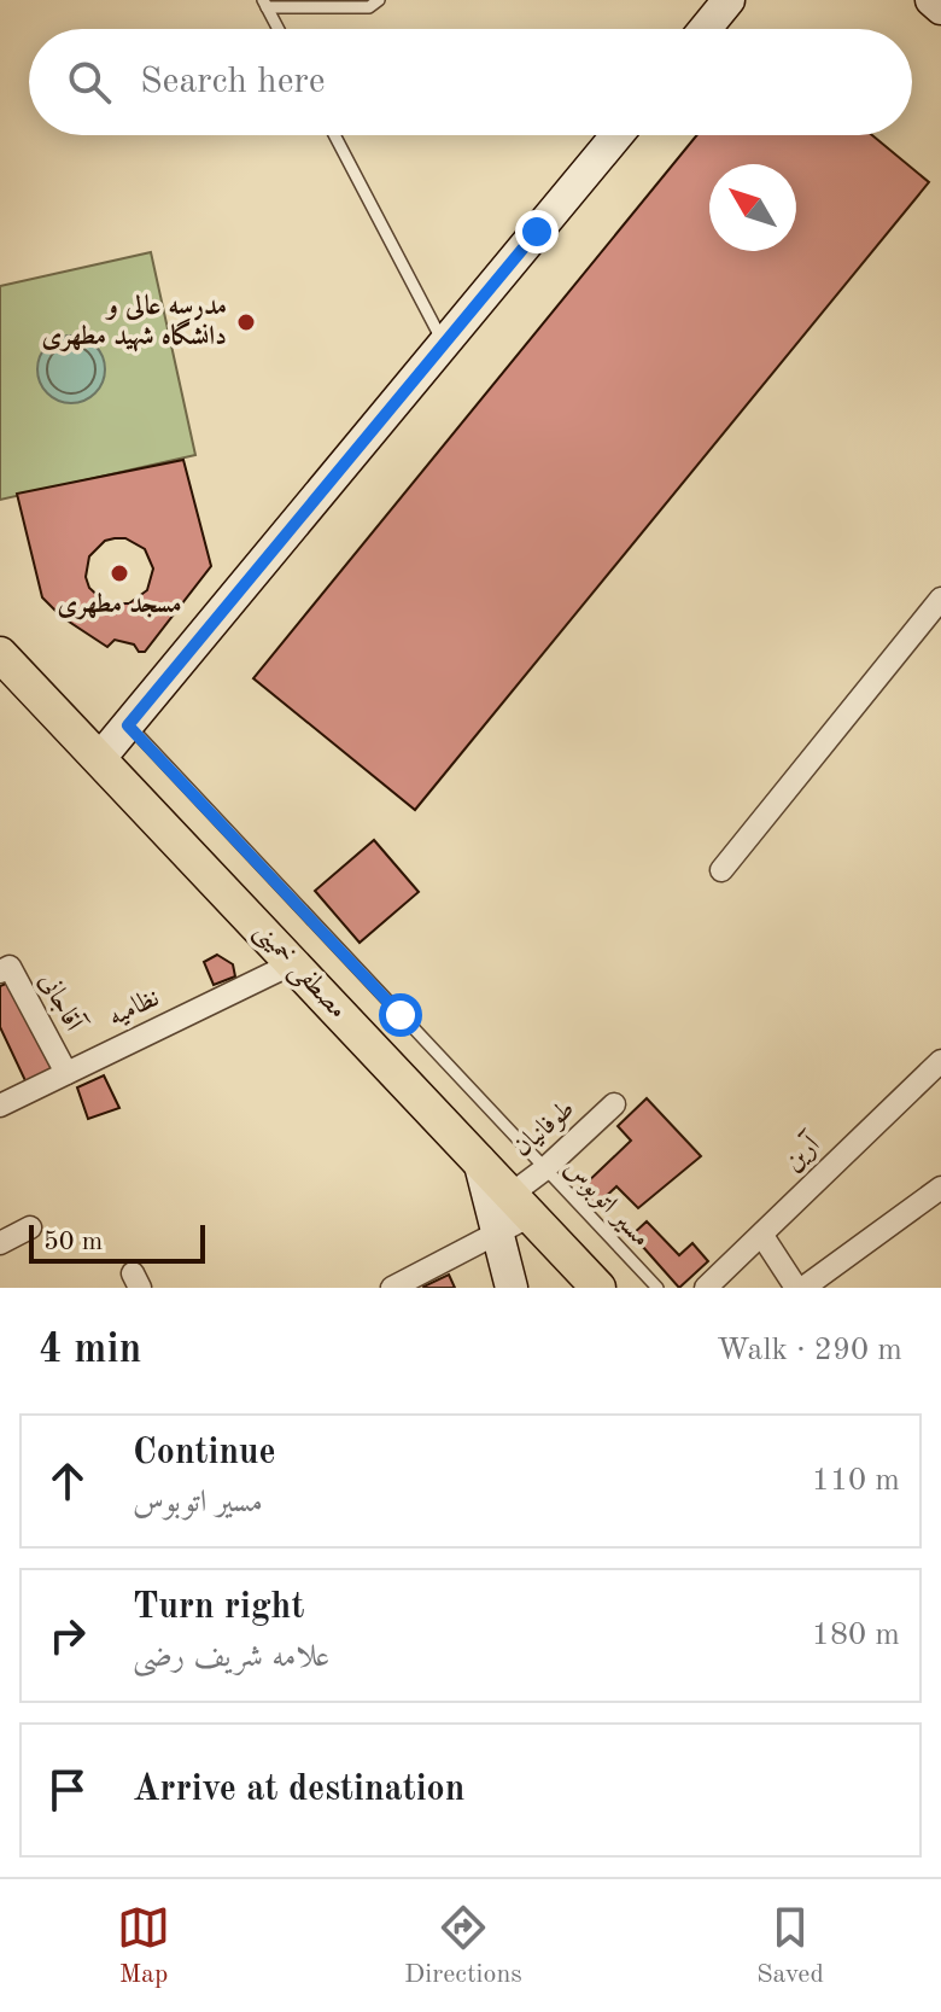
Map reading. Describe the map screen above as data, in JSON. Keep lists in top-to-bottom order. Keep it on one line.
{"streets":{"main road":["مصطفی خمینی"],"street":["آقاجانی","نظامیه","طوفانیان","آرین"],"lane":["مسیر اتوبوس"]},"crossings":[["مصطفی خمینی","نظامیه"],["مصطفی خمینی","طوفانیان"],["آقاجانی","نظامیه"],["طوفانیان","مسیر اتوبوس"]],"places":["مدرسه عالی و دانشگاه شهید مطهری","مسجد مطهری"],"scale_bar":"50 m","north":"top left","page":{"search":"Search here","scale":"50 m","heading":["4 min","Walk · 290 m"],"list":[["Continue","مسیر اتوبوس","110 m"],["Turn right","علامه شریف رضی","180 m"],"Arrive at destination"],"nav":["Map","Directions","Saved"]}}
